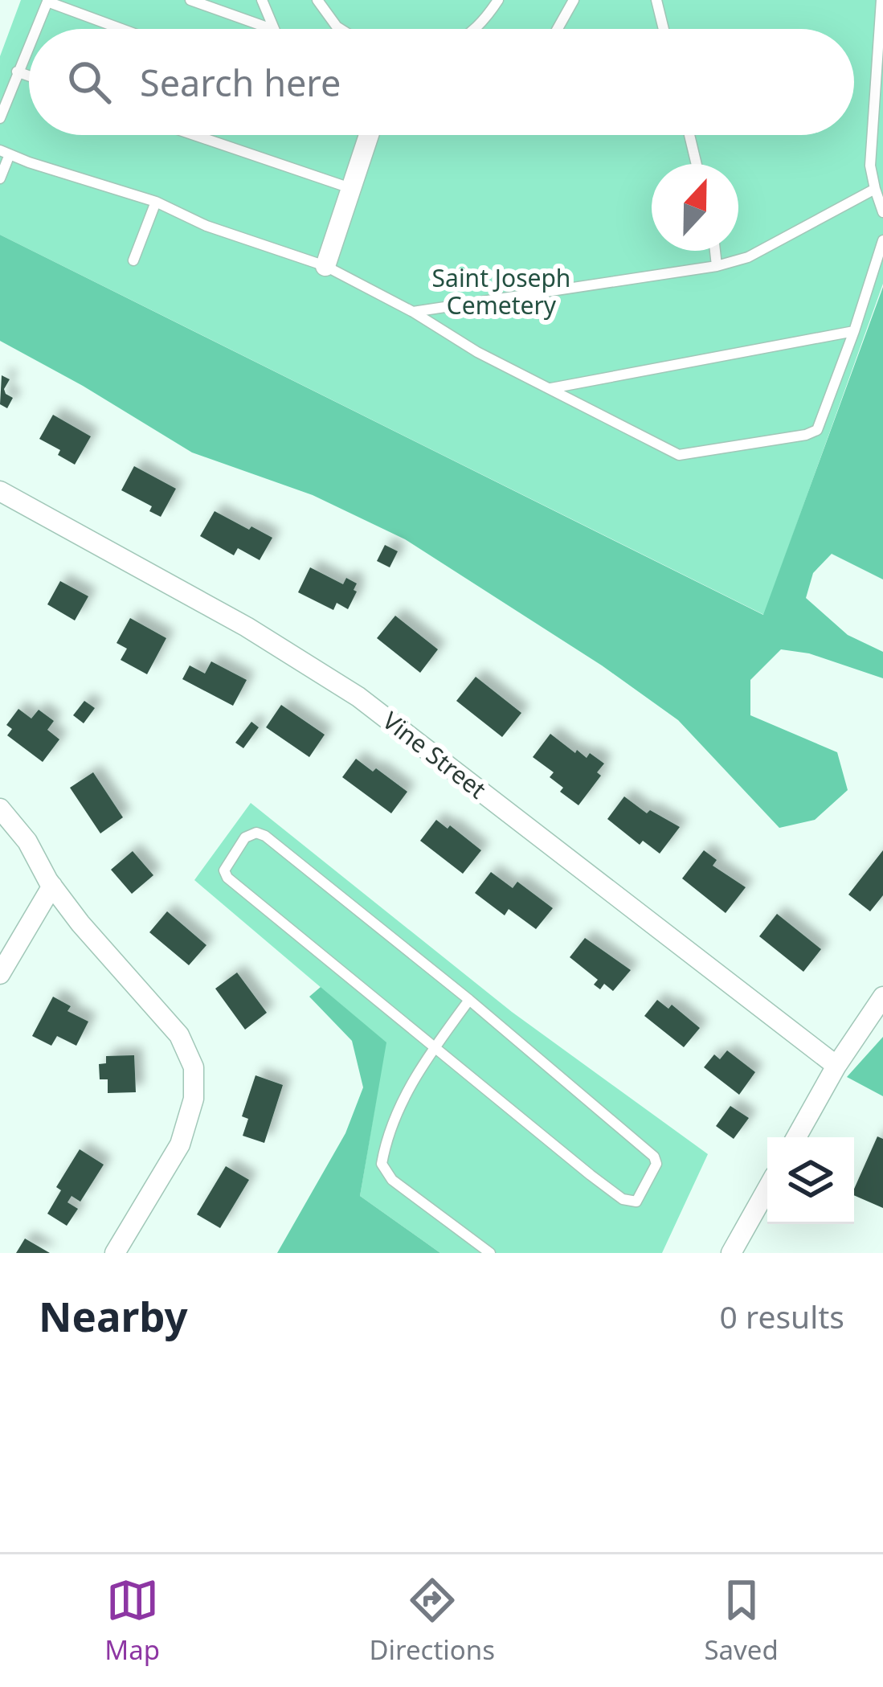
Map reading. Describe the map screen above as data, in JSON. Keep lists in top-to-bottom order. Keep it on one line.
{"streets":{"street":["Vine Street"]},"parks":["Saint Joseph Cemetery"],"north":"top","page":{"search":"Search here","heading":["Nearby","0 results"],"nav":["Map","Directions","Saved"]}}
